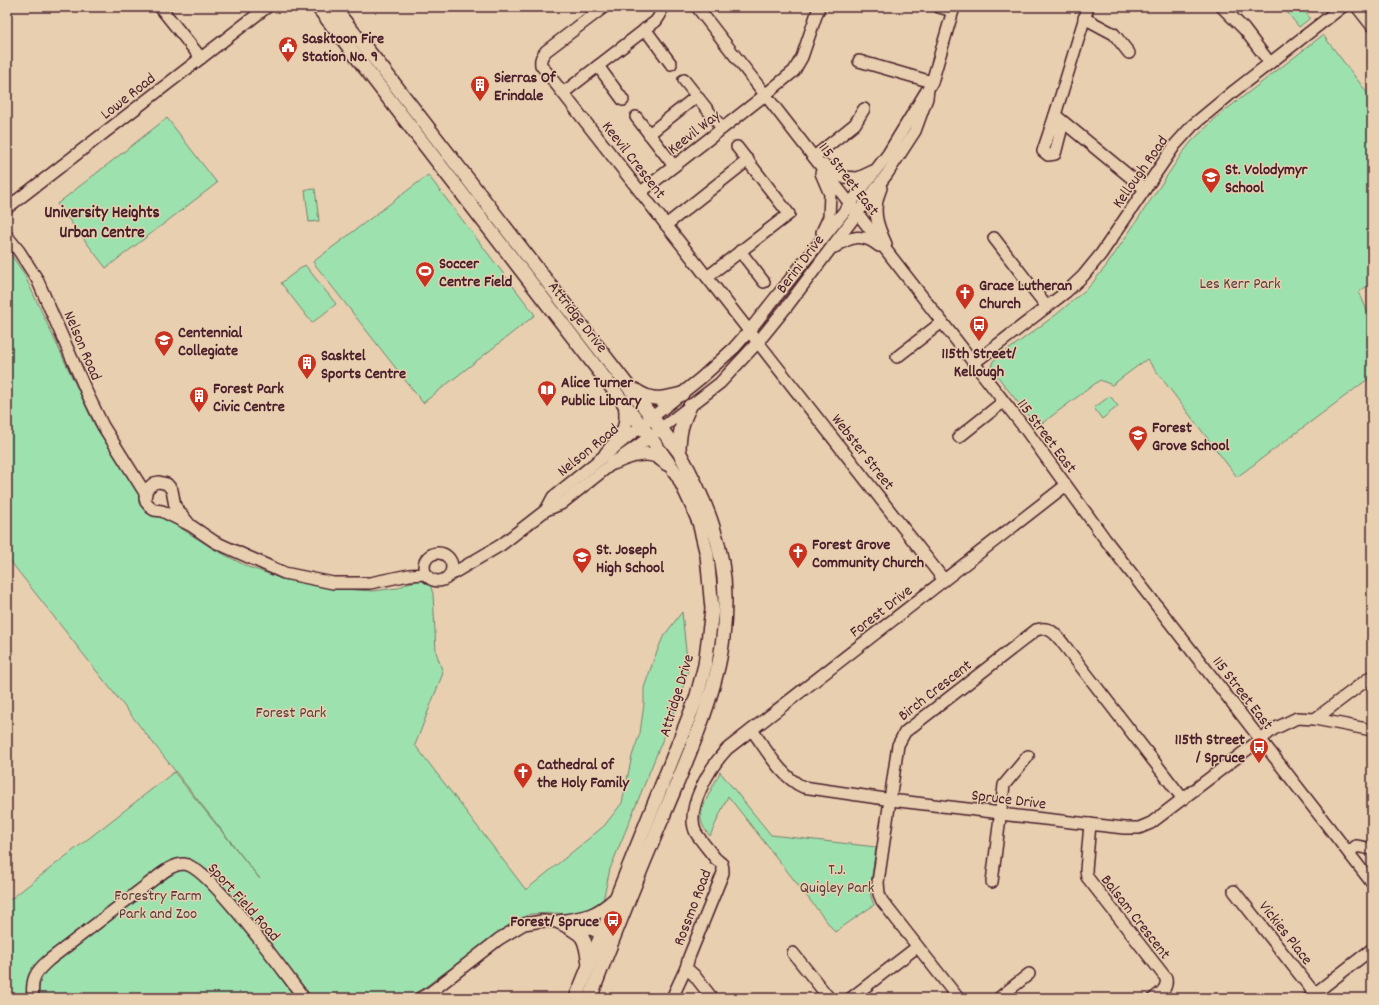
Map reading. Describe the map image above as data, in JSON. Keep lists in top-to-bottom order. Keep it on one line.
{"streets":{"main road":["Attridge Drive"],"street":["Lowe Road","Keevil Way","Keevil Crescent","Kellough Road","115 Street East","Berini Drive","Nelson Road","Webster Street","Forest Drive","Birch Crescent","Spruce Drive","Sport Field Road","Rossmo Road","Balsam Crescent","Vickies Place"]},"crossings":[["Keevil Way","Keevil Crescent"],["Keevil Way","115 Street East"],["Keevil Crescent","Berini Drive"],["Keevil Crescent","Webster Street"],["Kellough Road","115 Street East"],["115 Street East","Berini Drive"],["115 Street East","Forest Drive"],["115 Street East","Spruce Drive"],["Berini Drive","Attridge Drive"],["Berini Drive","Nelson Road"],["Berini Drive","Webster Street"],["Attridge Drive","Nelson Road"],["Webster Street","Forest Drive"],["Forest Drive","Spruce Drive"],["Forest Drive","Rossmo Road"],["Birch Crescent","Spruce Drive"],["Spruce Drive","Rossmo Road"],["Spruce Drive","Balsam Crescent"]],"districts":["University Heights Urban Centre"],"parks":["Les Kerr Park","Forest Park","T.J. Quigley Park","Forestry Farm Park and Zoo"],"places":{"public building":["Sasktoon Fire Station No. 9"],"building":["Sierras Of Erindale","Sasktel Sports Centre","Forest Park Civic Centre"],"school or university":["St. Volodymyr School","Centennial Collegiate","Forest Grove School","St. Joseph High School"],"sports":["Soccer Centre Field"],"church":["Grace Lutheran Church","Forest Grove Community Church","Cathedral of the Holy Family"],"bus stop":["115th Street/ Kellough","115th Street / Spruce","Forest/ Spruce"],"library":["Alice Turner Public Library"]}}
